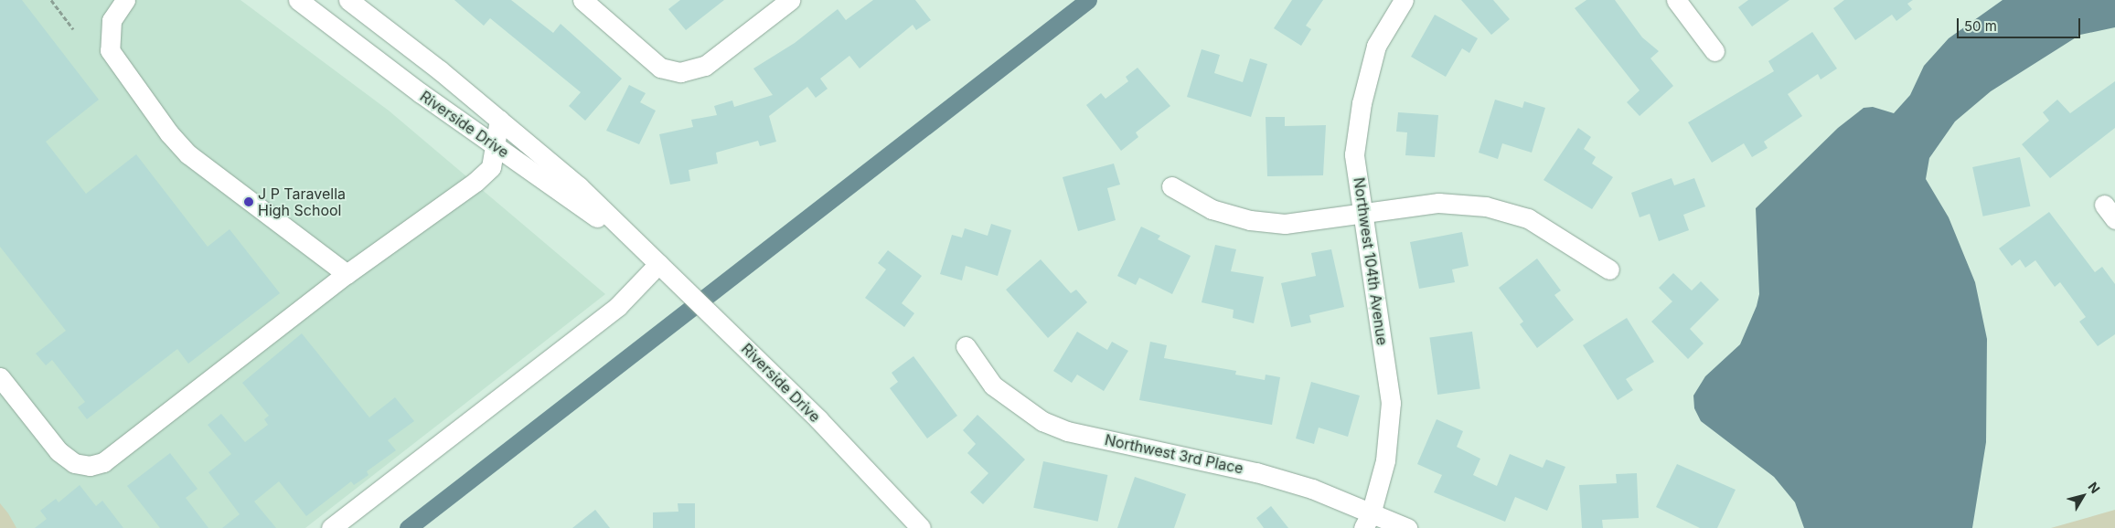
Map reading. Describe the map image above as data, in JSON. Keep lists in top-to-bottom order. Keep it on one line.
{"streets":{"street":["Riverside Drive","Northwest 104th Avenue","Northwest 3rd Place"]},"crossings":[["Northwest 104th Avenue","Northwest 3rd Place"]],"places":["J P Taravella High School"],"scale_bar":"50 m","north":"top right"}
